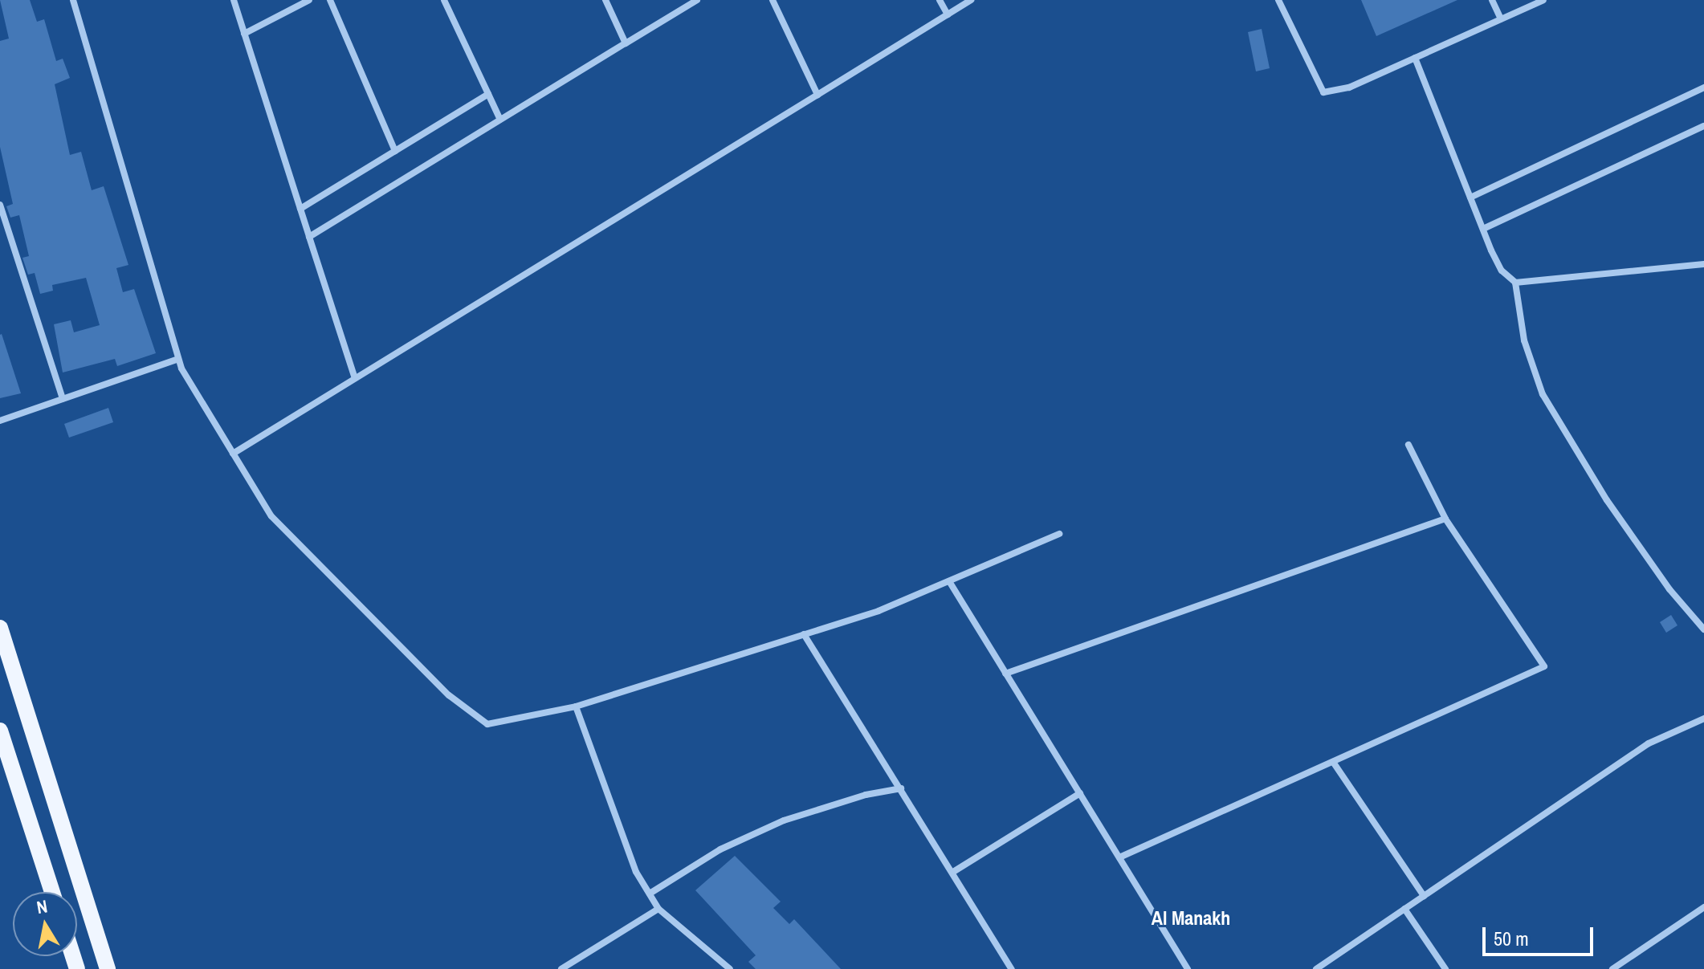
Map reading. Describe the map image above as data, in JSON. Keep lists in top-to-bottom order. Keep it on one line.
{"districts":["Al Manakh"],"scale_bar":"50 m","north":"top"}
